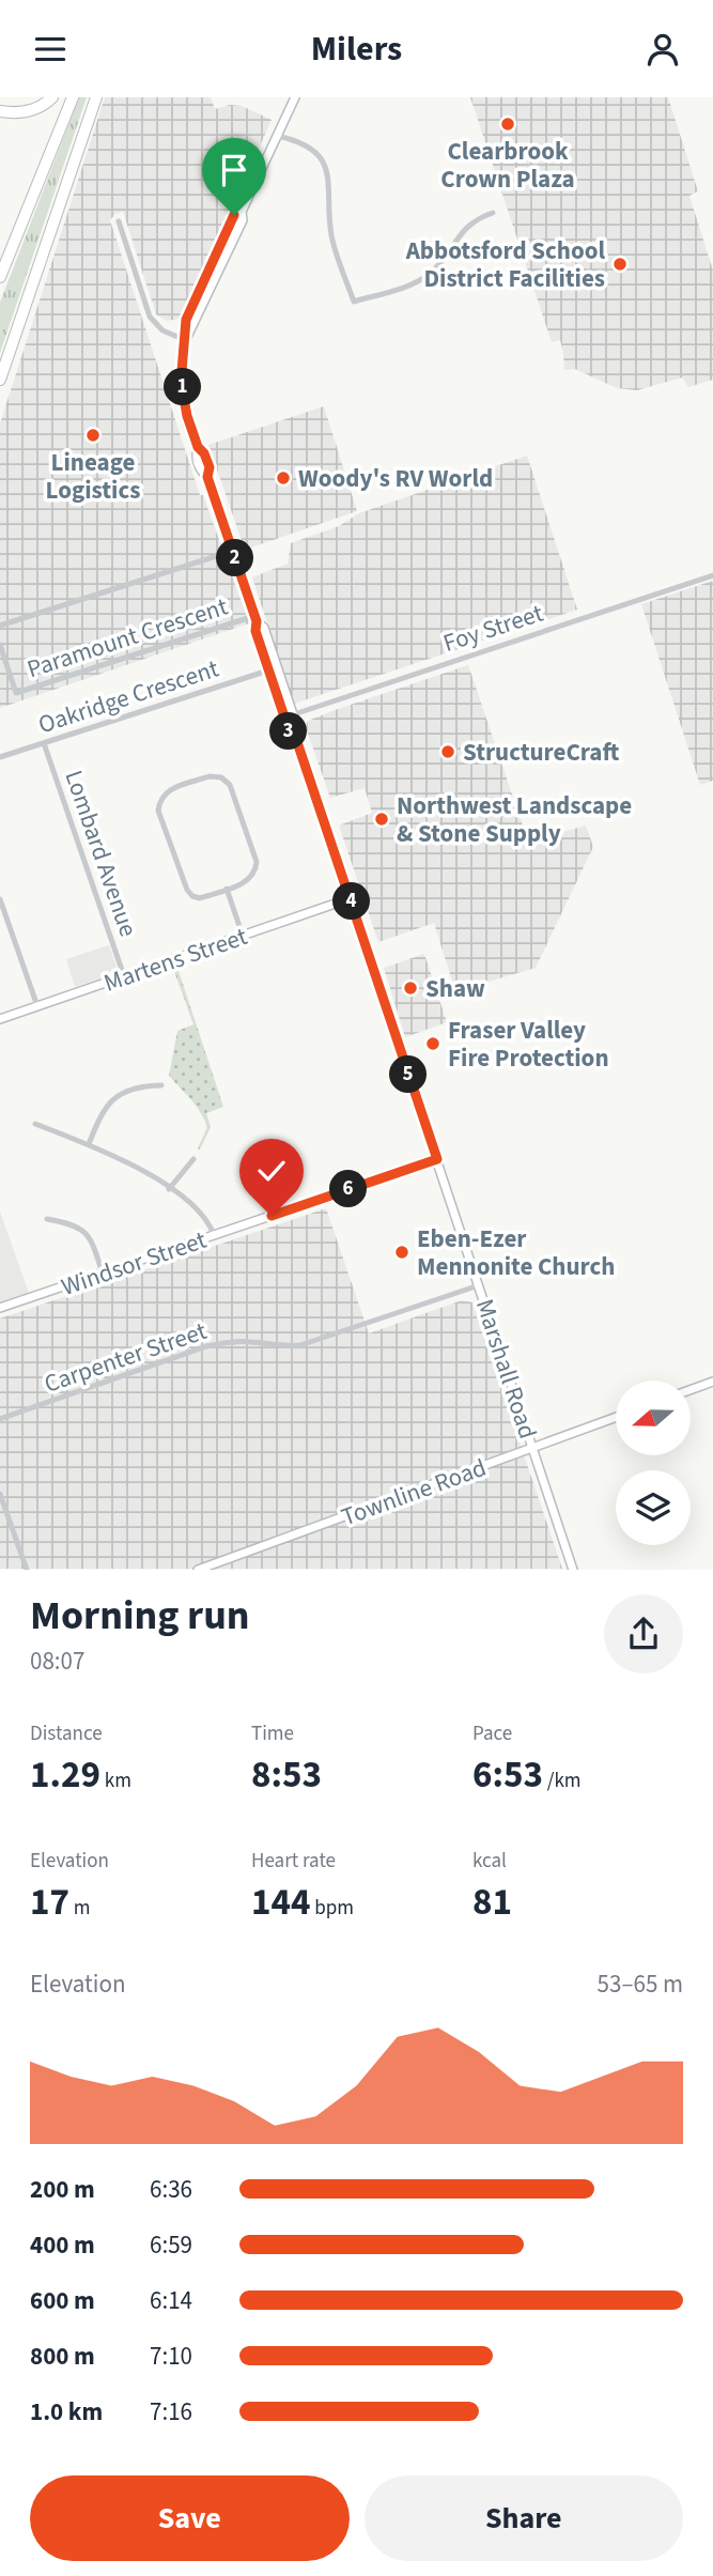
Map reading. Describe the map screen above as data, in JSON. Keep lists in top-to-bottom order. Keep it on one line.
{"streets":{"main road":["Martens Street","Windsor Street","Marshall Road","Townline Road"],"street":["Foy Street","Paramount Crescent","Oakridge Crescent","Lombard Avenue","Carpenter Street"]},"crossings":[["Foy Street","Marshall Road"],["Paramount Crescent","Marshall Road"],["Oakridge Crescent","Lombard Avenue"],["Oakridge Crescent","Marshall Road"],["Lombard Avenue","Martens Street"],["Martens Street","Marshall Road"],["Windsor Street","Marshall Road"],["Carpenter Street","Marshall Road"],["Marshall Road","Townline Road"]],"places":["Clearbrook Crown Plaza","Abbotsford School District Facilities","Lineage Logistics","Woody's RV World","StructureCraft","Northwest Landscape & Stone Supply","Shaw","Fraser Valley Fire Protection","Eben-Ezer Mennonite Church"],"north":"left","page":{"header":"Milers","pins":["1","2","3","4","5","6"],"heading":["Morning run","08:07"],"stats":[["Distance","1.29 km"],["Time","8:53"],["Pace","6:53 /km"],["Elevation","17 m"],["Heart rate","144 bpm"],["kcal","81"]],"chart":["Elevation","53–65 m"],"list":[{"name":"200 m","note":"6:36"},{"name":"400 m","note":"6:59"},{"name":"600 m","note":"6:14"},{"name":"800 m","note":"7:10"},{"name":"1.0 km","note":"7:16"}],"buttons":["Save","Share"]}}
